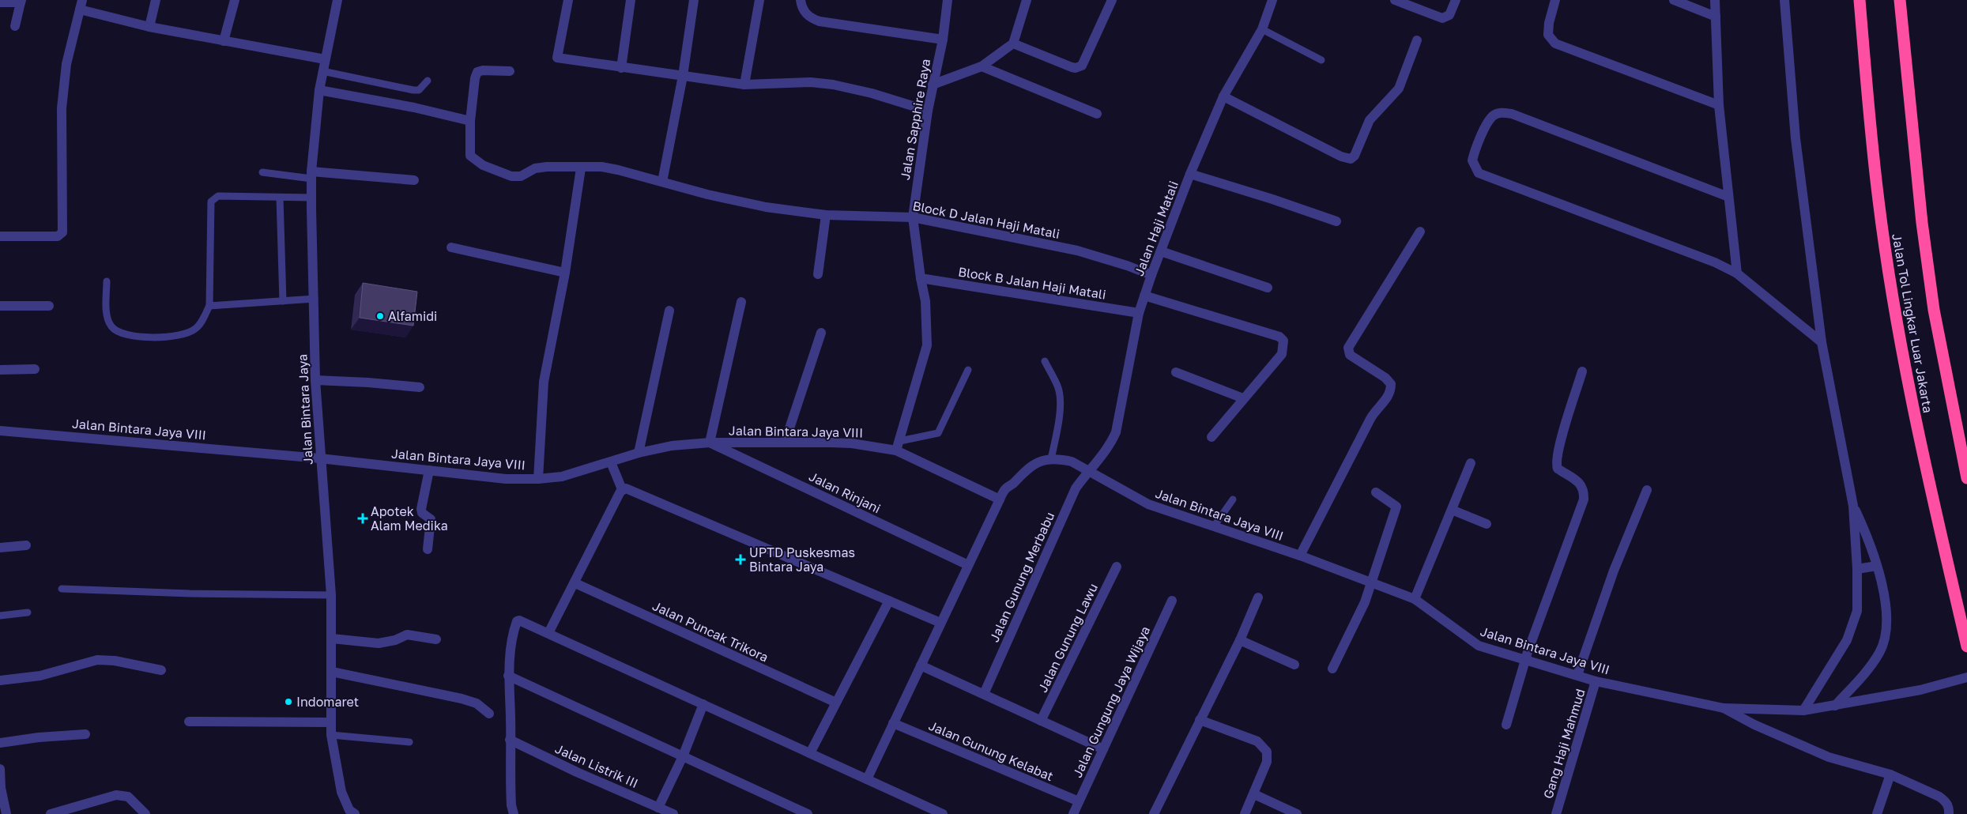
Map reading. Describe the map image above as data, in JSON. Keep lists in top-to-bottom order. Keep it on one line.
{"streets":{"highway":["Jalan Tol Lingkar Luar Jakarta"],"street":["Jalan Sapphire Raya","Block D Jalan Haji Matali","Jalan Haji Matali","Block B Jalan Haji Matali","Jalan Bintara Jaya","Jalan Bintara Jaya VIII","Jalan Rinjani","Jalan Gunung Merbabu","Jalan Puncak Trikora","Jalan Gunung Lawu","Jalan Gungung Jaya Wijaya","Gang Haji Mahmud","Jalan Gunung Kelabat","Jalan Listrik III"]},"crossings":[["Jalan Sapphire Raya","Block D Jalan Haji Matali"],["Jalan Sapphire Raya","Block B Jalan Haji Matali"],["Jalan Sapphire Raya","Jalan Bintara Jaya VIII"],["Block D Jalan Haji Matali","Jalan Haji Matali"],["Jalan Haji Matali","Block B Jalan Haji Matali"],["Jalan Haji Matali","Jalan Bintara Jaya VIII"],["Jalan Haji Matali","Jalan Gunung Merbabu"],["Jalan Bintara Jaya","Jalan Bintara Jaya VIII"],["Jalan Bintara Jaya VIII","Jalan Rinjani"],["Jalan Bintara Jaya VIII","Jalan Gunung Merbabu"],["Jalan Bintara Jaya VIII","Gang Haji Mahmud"],["Jalan Gungung Jaya Wijaya","Jalan Gunung Kelabat"]],"places":{"other":["Alfamidi","Indomaret"],"health":["Apotek Alam Medika","UPTD Puskesmas Bintara Jaya"]}}
